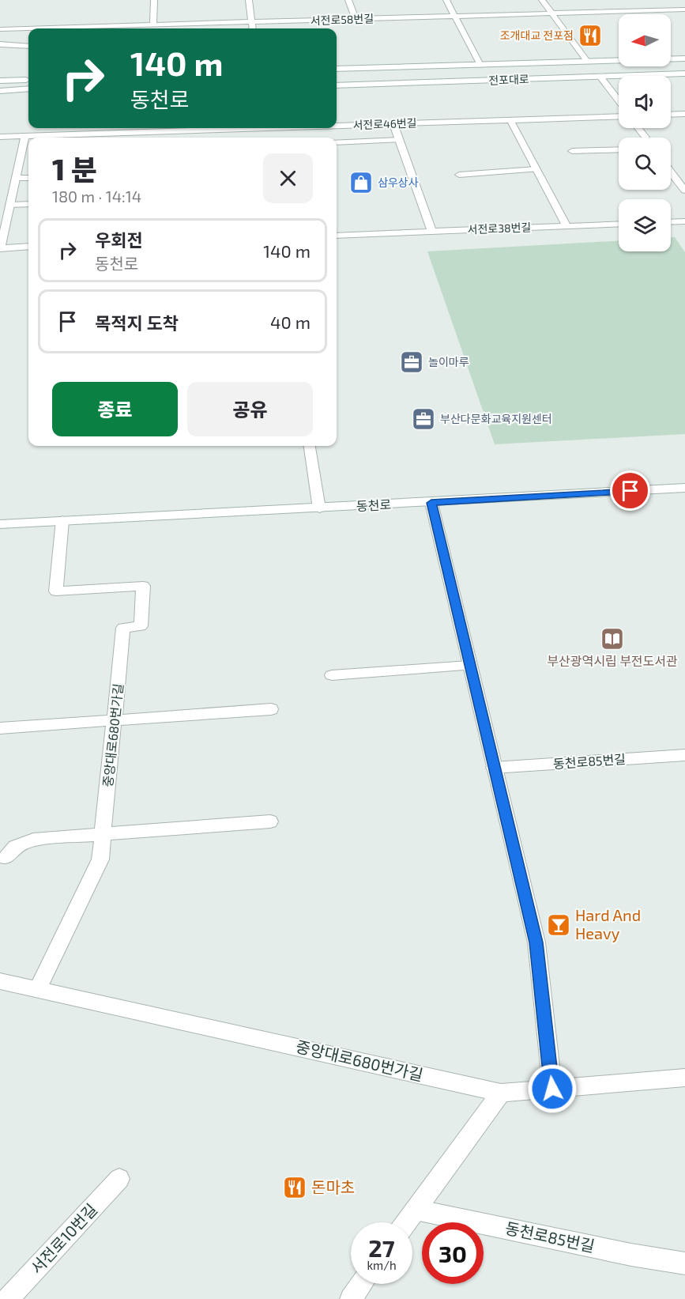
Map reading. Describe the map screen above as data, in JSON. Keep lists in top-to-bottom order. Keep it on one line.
{"streets":{"street":["서전로58번길","전포대로","서전로46번길","서전로38번길","동천로","중앙대로680번가길","동천로85번길","서전로10번길"]},"crossings":[["동천로","중앙대로680번가길"]],"places":{"restaurant":["조개대교 전포점","돈마초"],"shop":["삼우상사"],"office":["놀이마루","부산다문화교육지원센터"],"library":["부산광역시립 부전도서관"],"bar":["Hard And Heavy"]},"north":"left","page":{"turn":["140 m","동천로"],"heading":["1 분","180 m · 14:14"],"list":[{"name":"우회전","note":"동천로","value":"140 m"},{"name":"목적지 도착","value":"40 m"}],"buttons":["종료","공유"],"speed":"27 km/h","limit":"30"}}
